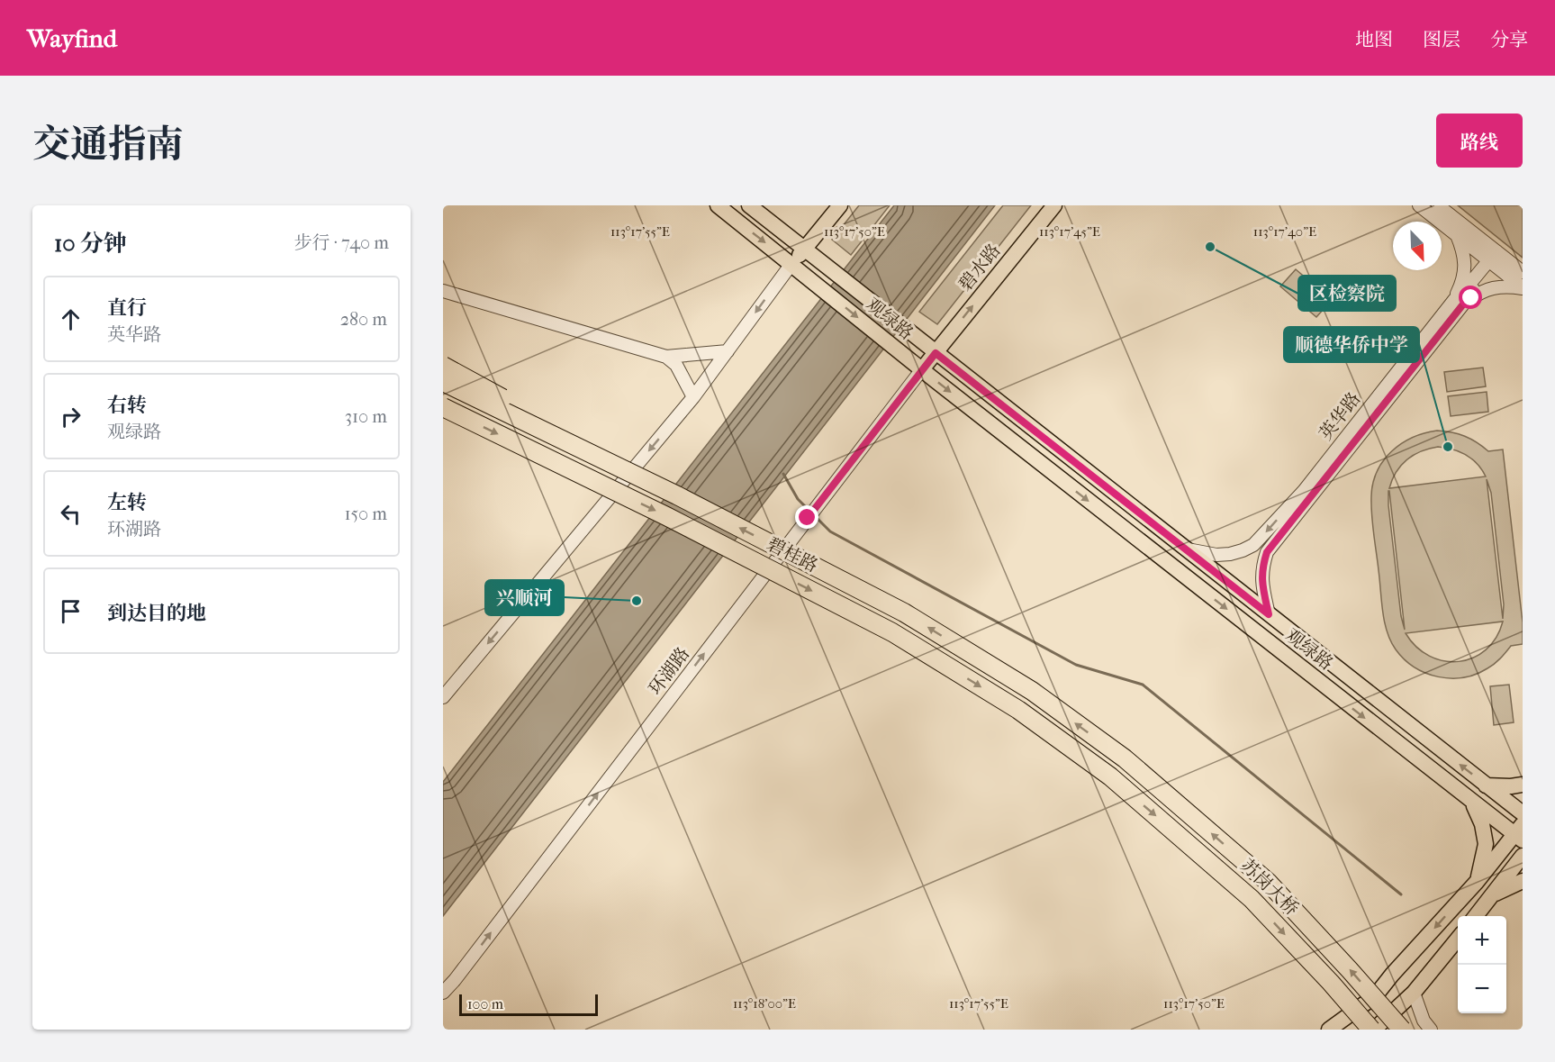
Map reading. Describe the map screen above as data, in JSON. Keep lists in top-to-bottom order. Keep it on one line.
{"streets":{"highway":["碧桂路","苏岗大桥"],"main road":["碧水路","观绿路"],"street":["英华路","环湖路"]},"crossings":[["碧水路","观绿路"],["碧水路","环湖路"],["观绿路","英华路"],["观绿路","环湖路"],["碧桂路","苏岗大桥"]],"one_way":["碧水路","环湖路"],"places":["区检察院","顺德华侨中学","兴顺河"],"scale_bar":"100 m","north":"bottom right","page":{"header":"Wayfind","nav":["地图","图层","分享"],"title":"交通指南","buttons":"路线","heading":["10 分钟","步行 · 740 m"],"list":[["直行","英华路","280 m"],["右转","观绿路","310 m"],["左转","环湖路","150 m"],"到达目的地"],"map_buttons":["+","−"],"scale":"100 m"},"coordinates":["113°17'55\"E","113°17'50\"E","113°17'45\"E","113°17'40\"E","113°18'00\"E"]}
